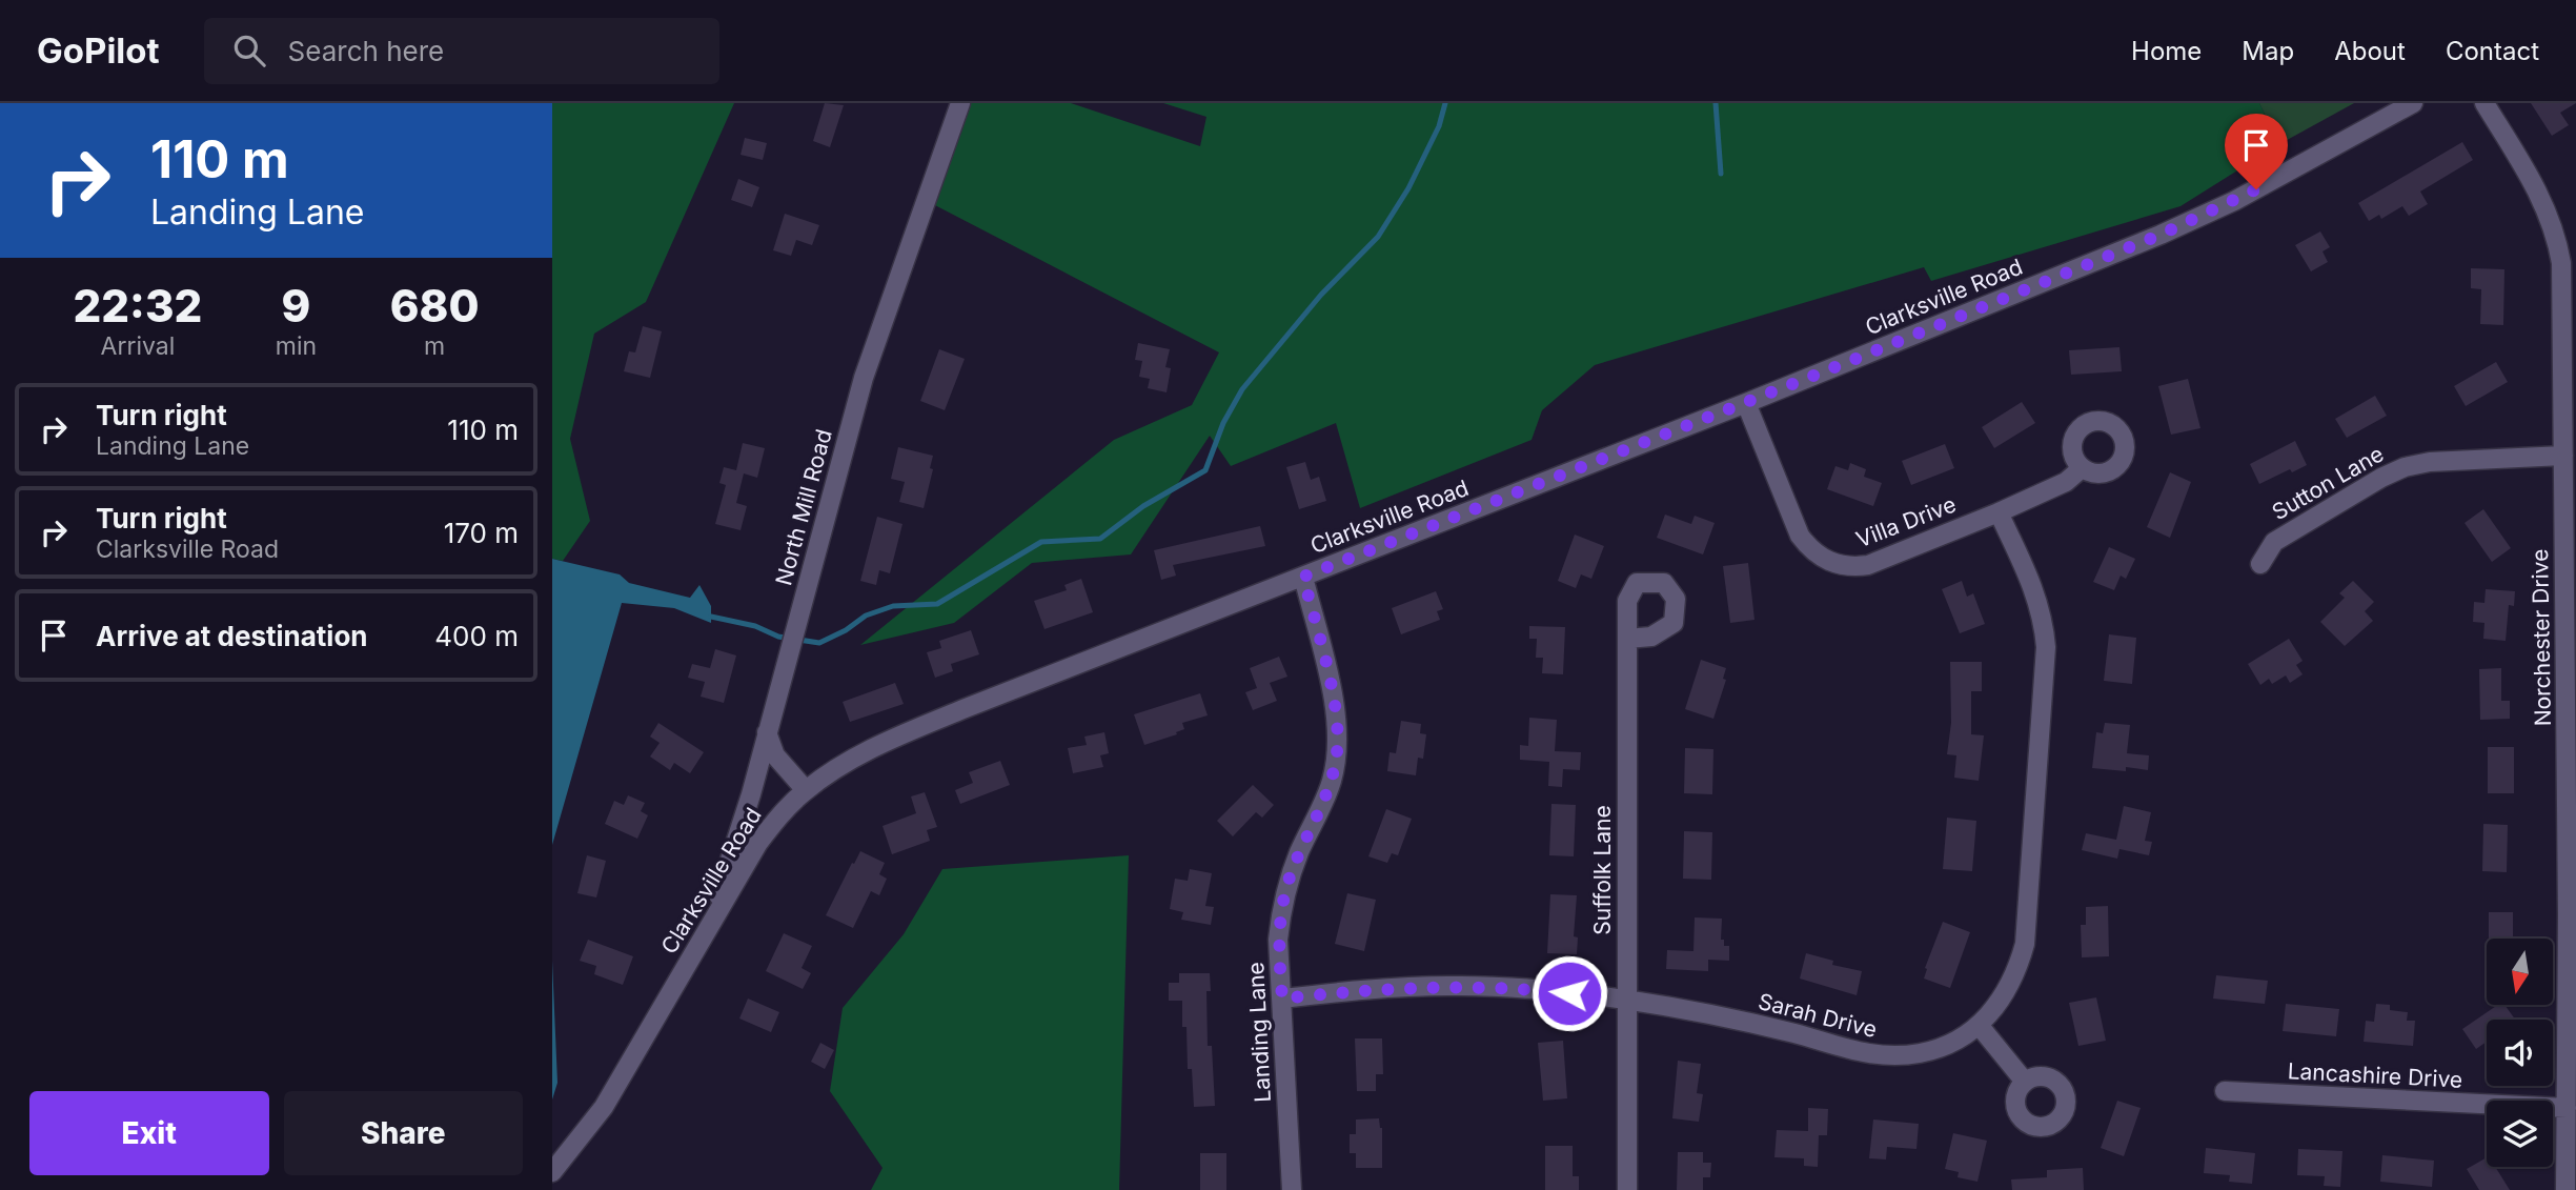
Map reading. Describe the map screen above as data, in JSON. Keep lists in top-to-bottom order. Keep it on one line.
{"streets":{"street":["Clarksville Road","Sutton Lane","North Mill Road","Villa Drive","Norchester Drive","Suffolk Lane","Sarah Drive","Landing Lane","Lancashire Drive"]},"crossings":[["Clarksville Road","North Mill Road"],["Clarksville Road","Villa Drive"],["Clarksville Road","Landing Lane"],["Sutton Lane","Norchester Drive"],["Villa Drive","Sarah Drive"],["Norchester Drive","Lancashire Drive"],["Suffolk Lane","Sarah Drive"],["Sarah Drive","Landing Lane"]],"north":"bottom","page":{"header":"GoPilot","search":"Search here","nav":["Home","Map","About","Contact"],"turn":["110 m","Landing Lane"],"eta":["22:32","Arrival","9","min","680","m"],"list":[{"name":"Turn right","note":"Landing Lane","value":"110 m"},{"name":"Turn right","note":"Clarksville Road","value":"170 m"},{"name":"Arrive at destination","value":"400 m"}],"buttons":["Exit","Share"]}}
